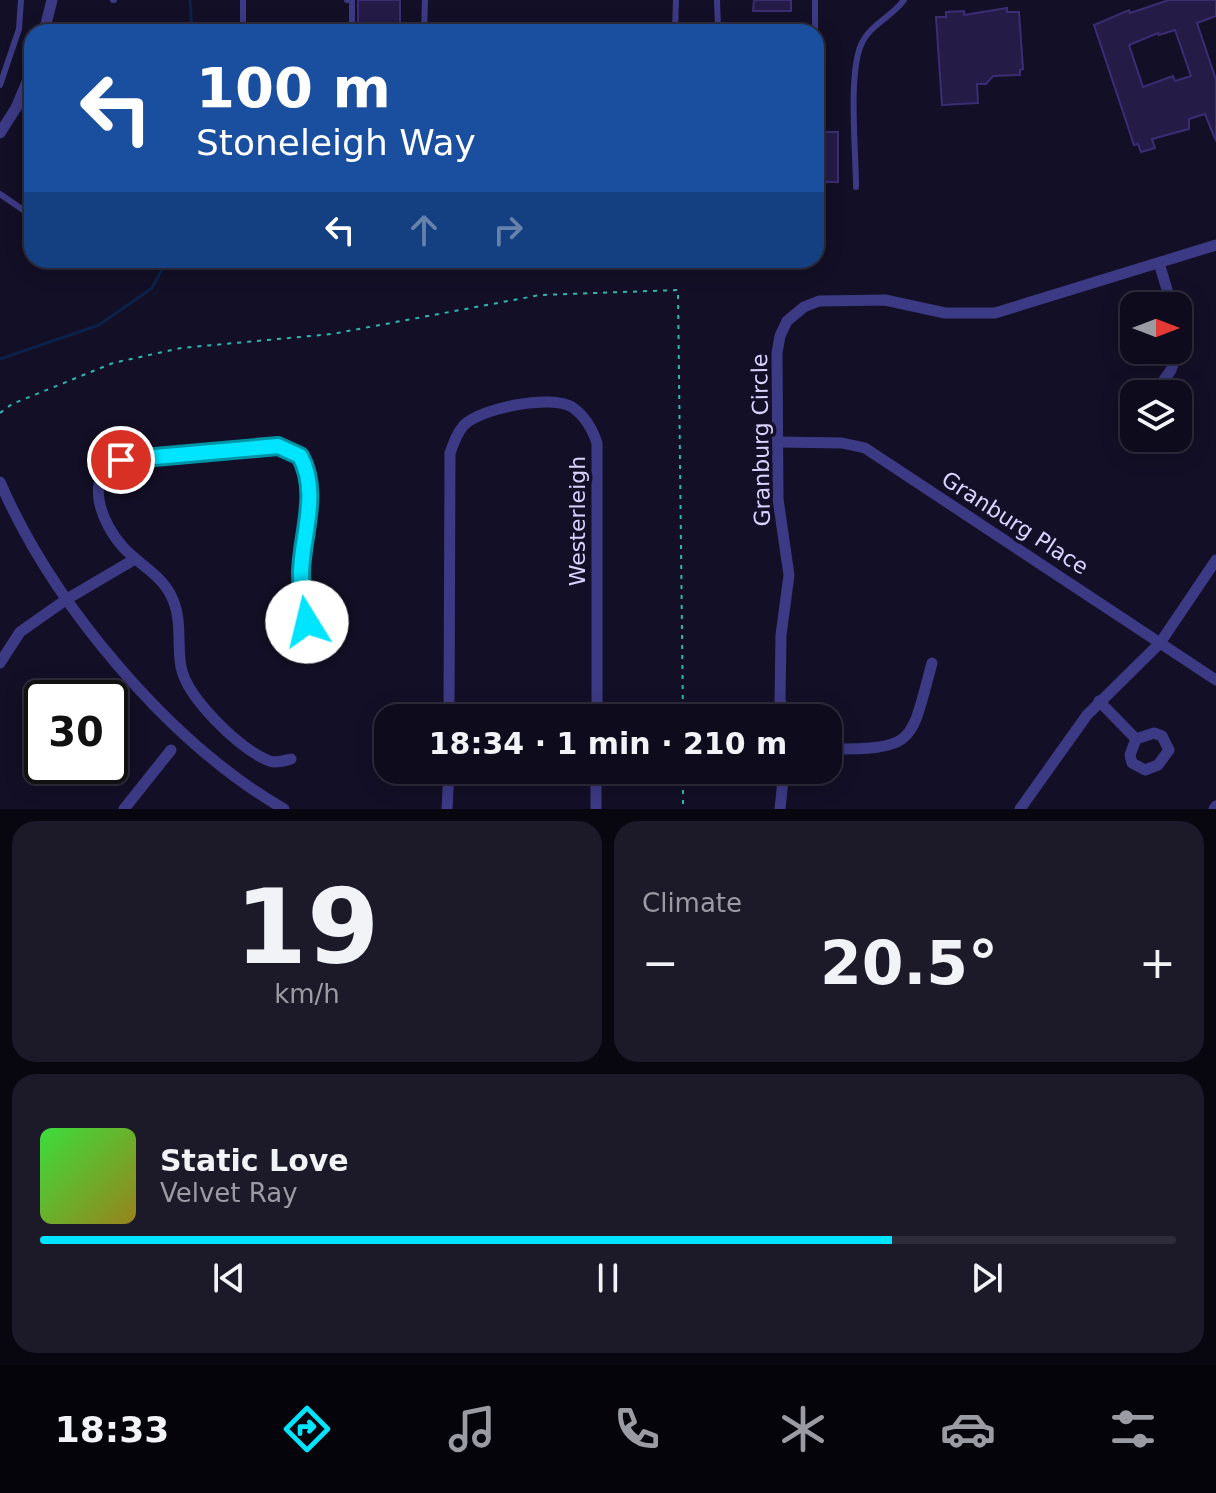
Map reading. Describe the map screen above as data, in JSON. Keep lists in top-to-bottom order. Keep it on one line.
{"streets":{"street":["Granburg Circle","Westerleigh","Granburg Place"]},"crossings":[["Granburg Circle","Granburg Place"]],"north":"right","page":{"turn":["100 m","Stoneleigh Way"],"limit":"30","trip":"18:34 · 1 min · 210 m","tile":[["19","km/h"],"Climate"],"heat":["−","20.5°","+"],"song":["Static Love","Velvet Ray"],"tabs":"18:33"}}
